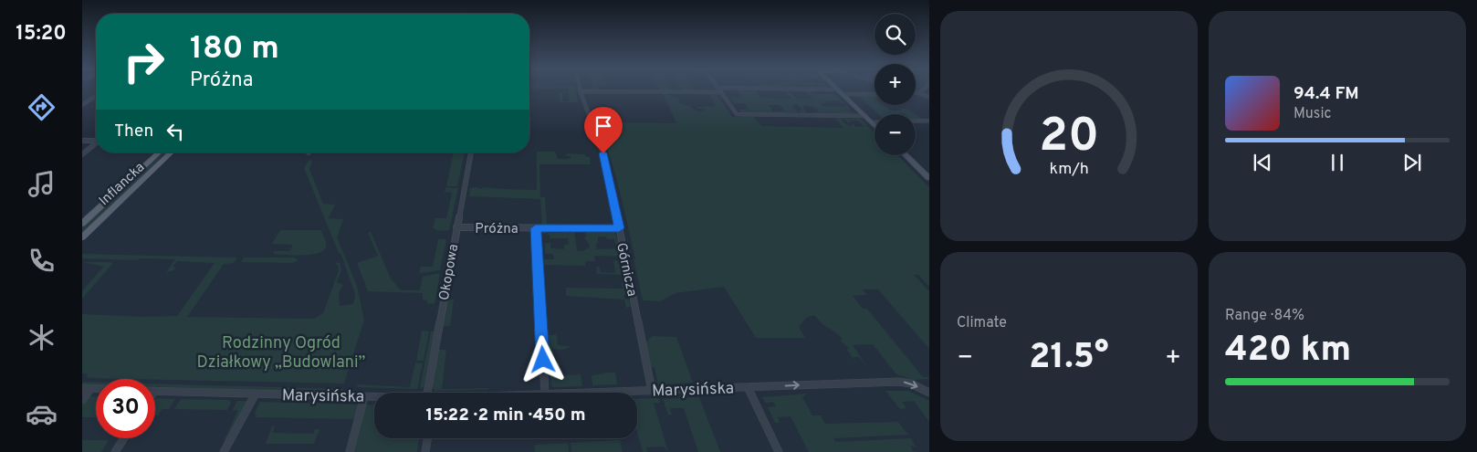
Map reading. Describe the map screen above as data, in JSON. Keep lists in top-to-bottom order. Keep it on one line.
{"streets":{"main road":["Inflancka"],"street":["Próżna","Górnicza","Okopowa","Marysińska"]},"crossings":[["Próżna","Górnicza"],["Próżna","Okopowa"],["Górnicza","Marysińska"]],"parks":["Rodzinny Ogród Działkowy „Budowlani”"],"page":{"tabs":"15:20","map_buttons":["+","−"],"turn":["180 m","Próżna"],"song":["94.4 FM","Music"],"then":"Then","tile":["Climate",["Range · 84%","420 km"]],"heat":["−","21.5°","+"],"limit":"30","trip":"15:22 · 2 min · 450 m","gauge":["20","km/h"]}}
